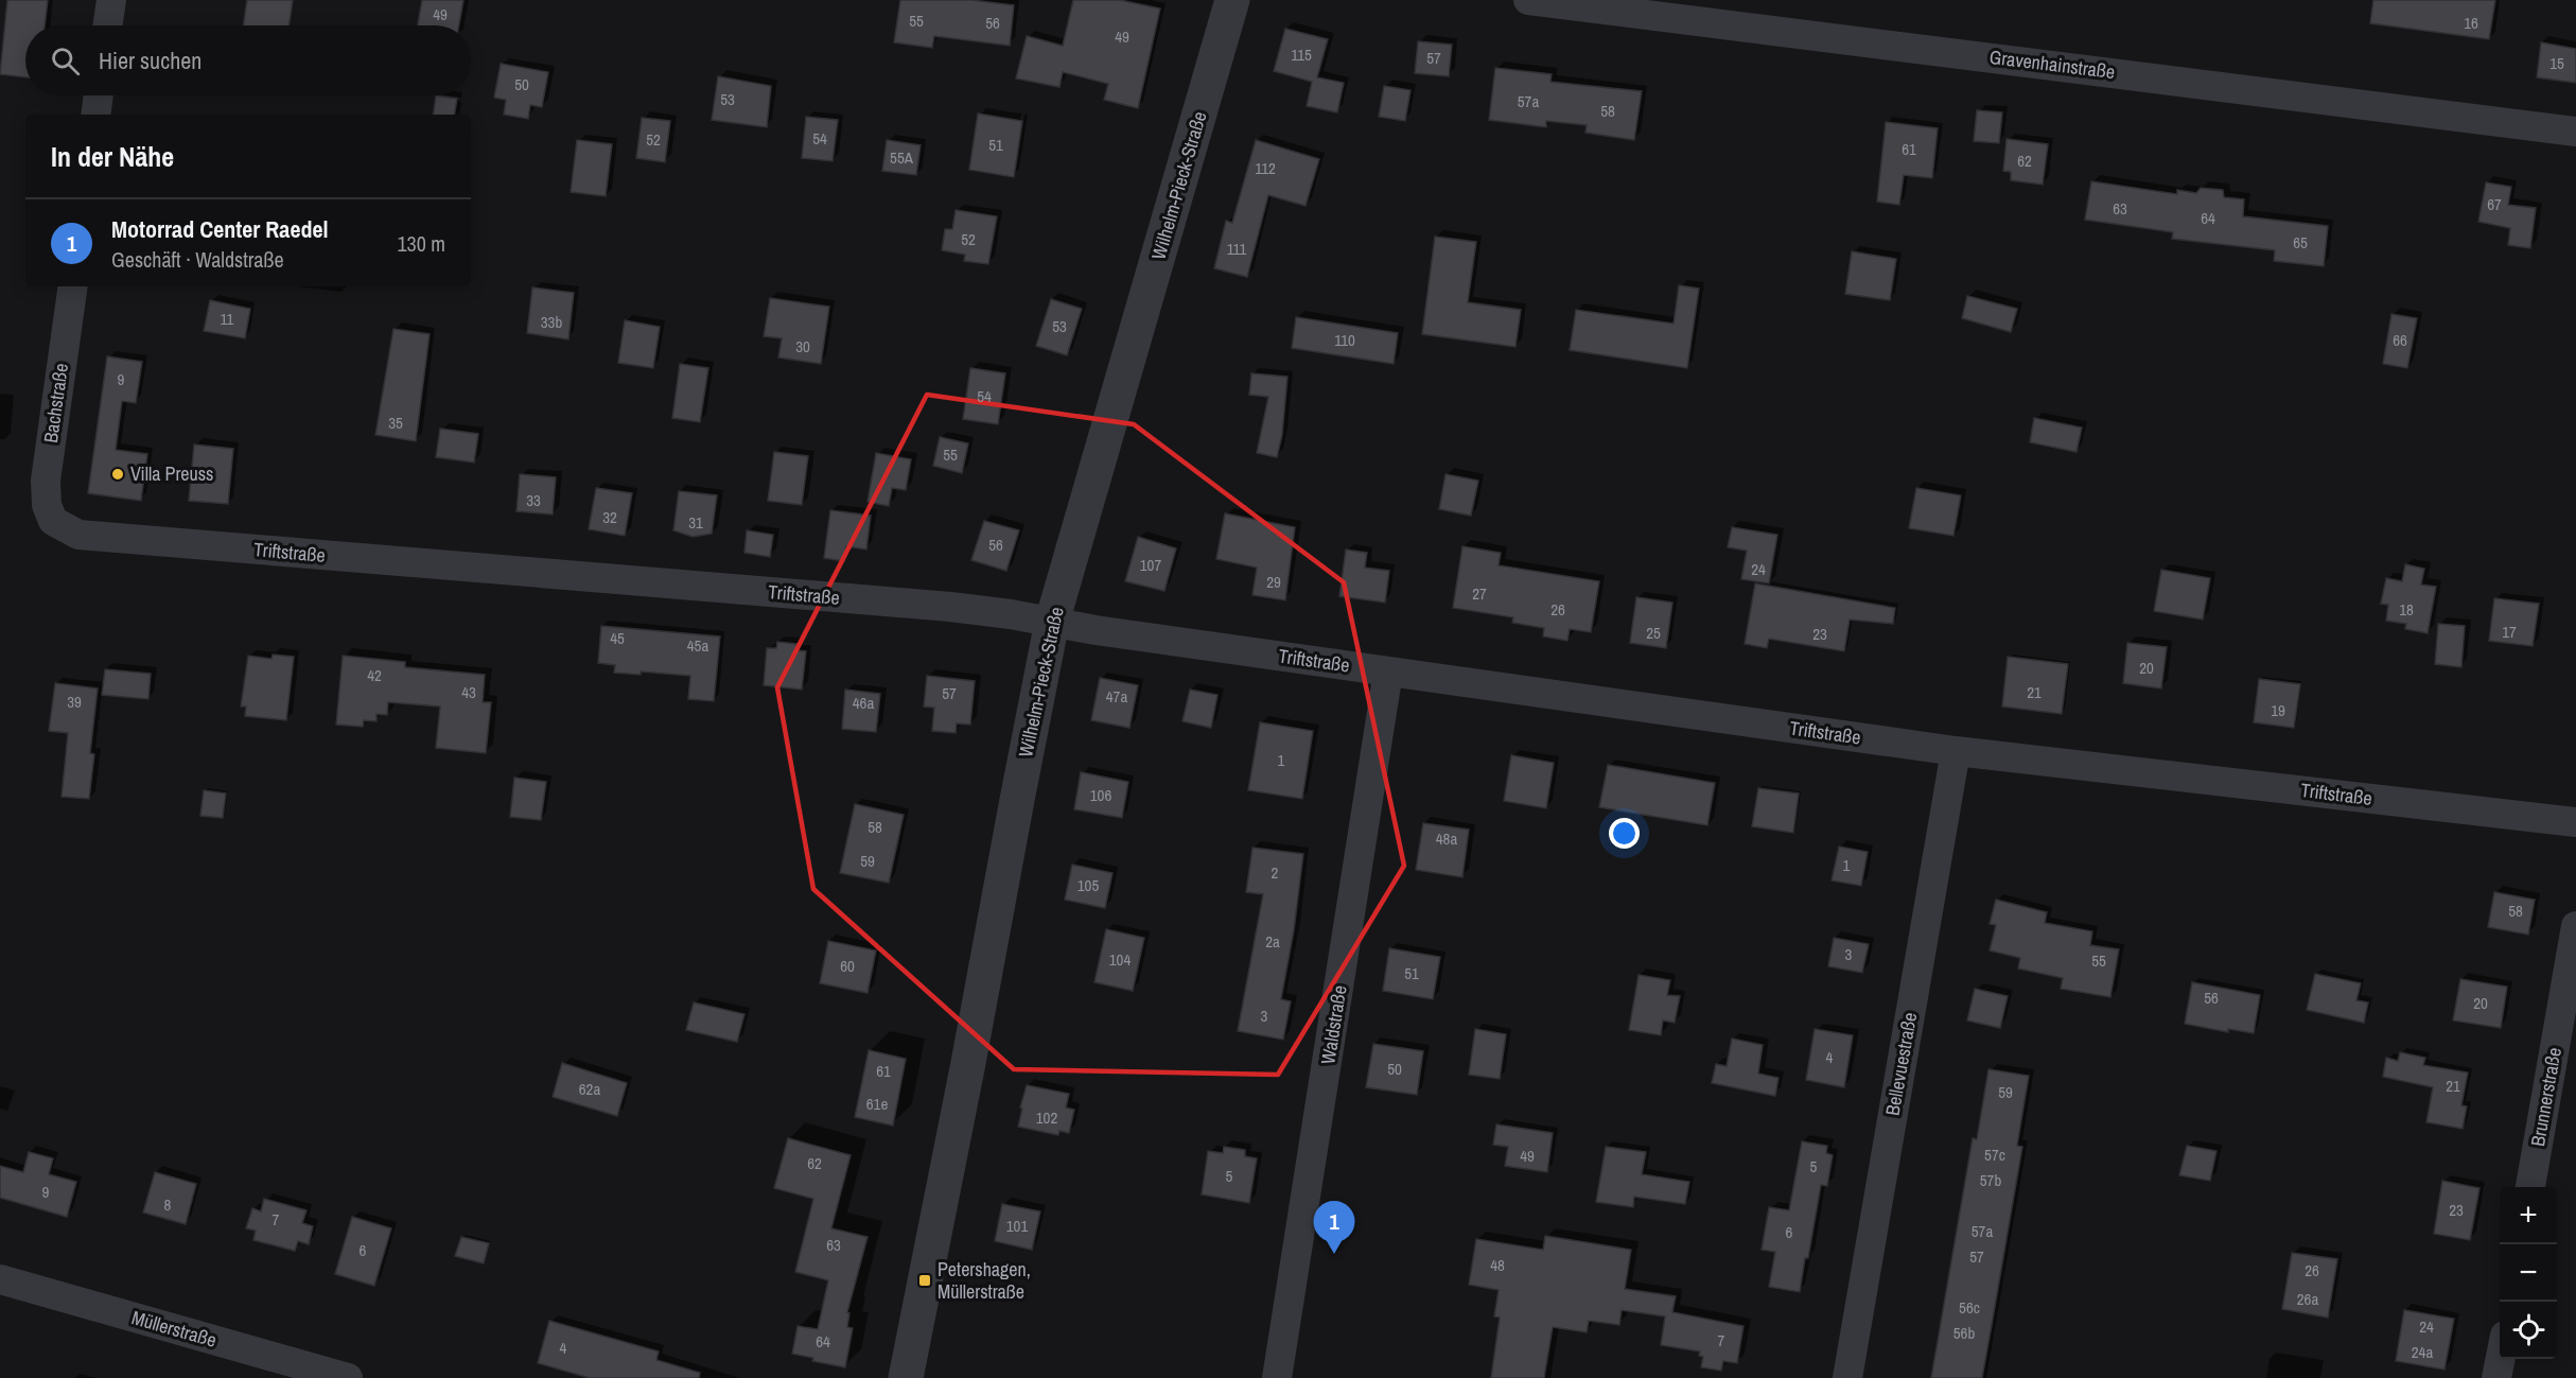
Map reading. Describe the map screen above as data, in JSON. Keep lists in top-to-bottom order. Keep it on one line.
{"streets":{"street":["Gravenhainstraße","Wilhelm-Pieck-Straße","Bachstraße","Triftstraße","Waldstraße","Bellevuestraße","Brunnerstraße","Müllerstraße"]},"crossings":[["Wilhelm-Pieck-Straße","Triftstraße"],["Bachstraße","Triftstraße"],["Triftstraße","Waldstraße"],["Triftstraße","Bellevuestraße"]],"places":{"other":["Villa Preuss"],"transit":["Petershagen, Müllerstraße"]},"house_numbers":["49","55","56","16","49","115","57","15","50","53","57a","58","54","52","51","61","55A","62","112","67","63","64","52","65","111","11","33b","53","110","66","30","9","54","35","55","33","32","31","56","107","24","29","27","26","18","17","25","23","45","45a","20","42","43","21","57","47a","39","46a","19","1","106","58","48a","59","1","2","105","58","2a","3","104","55","60","51","56","20","3","4","50","61","21","62a","59","61e","102","57c","49","62","5","5","57b","9","8","23","7","101","57a","6","63","6","57","48","26","26a","56c","24","56b","7","64","4","24a"],"page":{"search":"Hier suchen","heading":"In der Nähe","list":[{"mark":"1","name":"Motorrad Center Raedel","note":"Geschäft · Waldstraße","value":"130 m"}],"map_buttons":["+","−"],"pins":"1"}}
